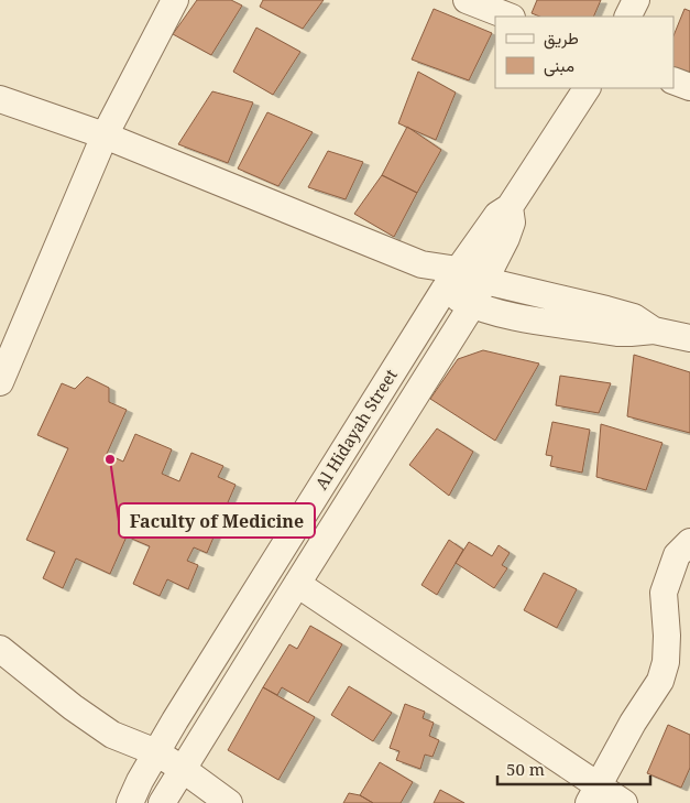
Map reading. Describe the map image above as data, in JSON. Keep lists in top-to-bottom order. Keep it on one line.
{"streets":{"street":["Al Hidayah Street"]},"places":["Faculty of Medicine"],"legend":["طريق","مبنى"],"scale_bar":"50 m"}
